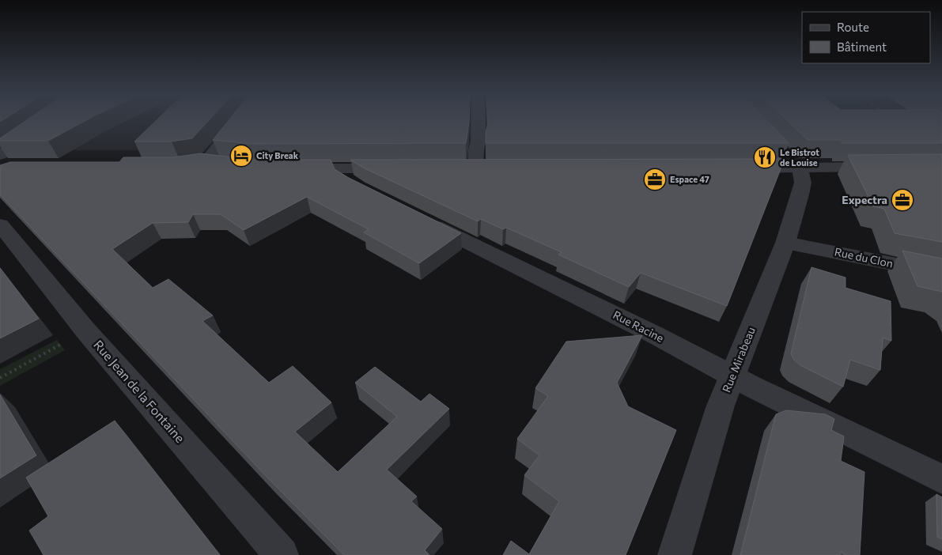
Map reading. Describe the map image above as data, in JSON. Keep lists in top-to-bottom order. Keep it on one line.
{"streets":{"street":["Rue du Clon","Rue Racine","Rue Mirabeau","Rue Jean de la Fontaine"]},"crossings":[["Rue du Clon","Rue Mirabeau"],["Rue Racine","Rue Mirabeau"]],"places":{"hotel":["City Break"],"restaurant":["Le Bistrot de Louise"],"office":["Espace 47","Expectra"]},"legend":["Route","Bâtiment"]}
